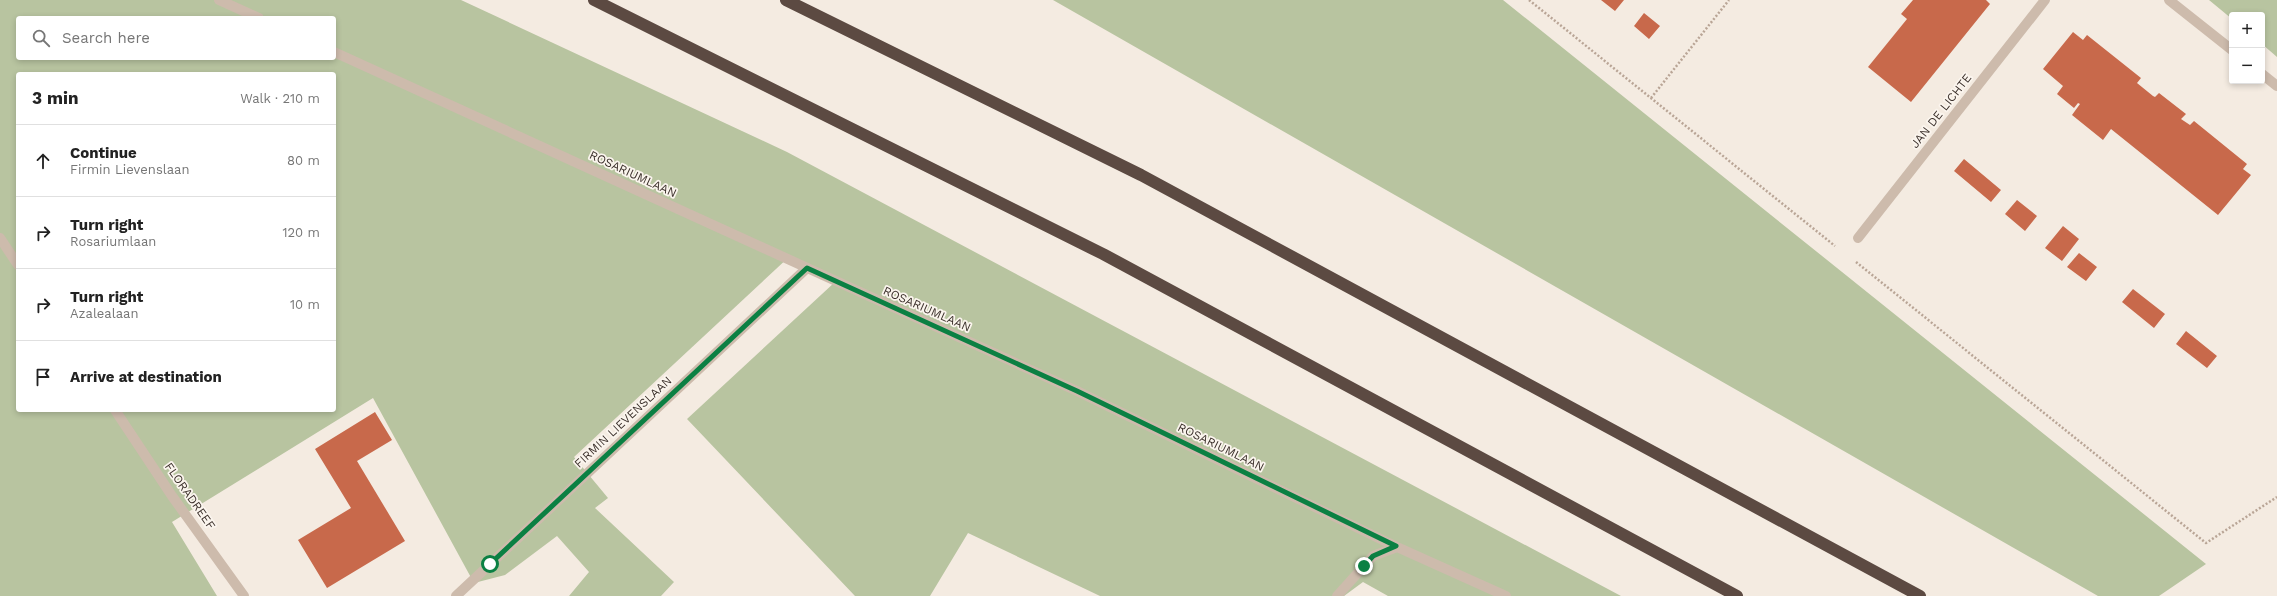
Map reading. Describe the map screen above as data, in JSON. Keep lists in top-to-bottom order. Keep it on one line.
{"streets":{"street":["JAN DE LICHTE","ROSARIUMLAAN","FIRMIN LIEVENSLAAN","FLORADREEF"]},"crossings":[["ROSARIUMLAAN","FIRMIN LIEVENSLAAN"]],"page":{"map_buttons":["+","−"],"search":"Search here","heading":["3 min","Walk · 210 m"],"list":[["Continue","Firmin Lievenslaan","80 m"],["Turn right","Rosariumlaan","120 m"],["Turn right","Azalealaan","10 m"],"Arrive at destination"]}}
